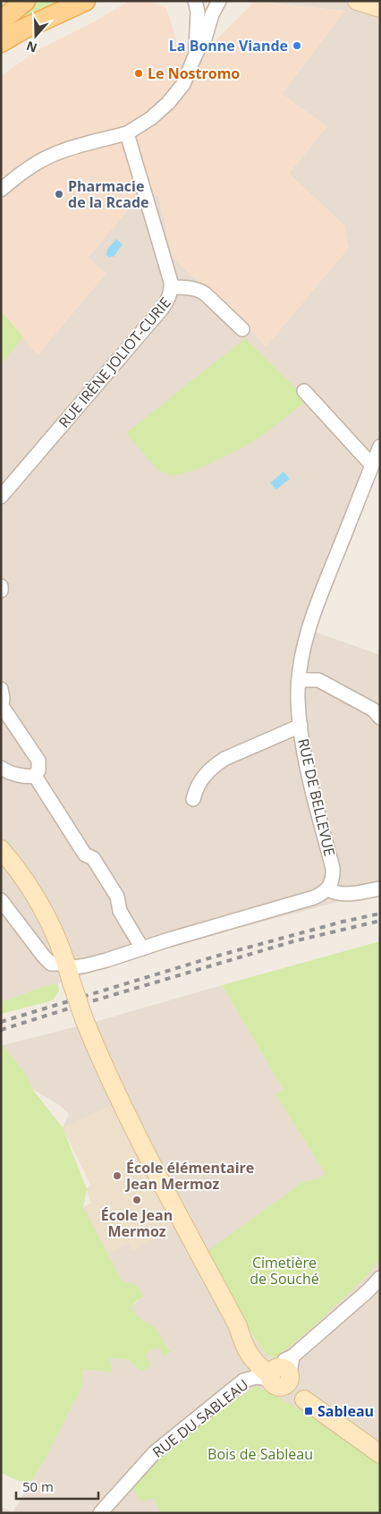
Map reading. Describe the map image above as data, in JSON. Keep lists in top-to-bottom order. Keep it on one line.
{"streets":{"street":["RUE IRÈNE JOLIOT-CURIE","RUE DE BELLEVUE","RUE DU SABLEAU"]},"parks":["Cimetière de Souché","Bois de Sableau"],"places":{"other":["La Bonne Viande","Le Nostromo","Pharmacie de la Rcade","École élémentaire Jean Mermoz","École Jean Mermoz"],"transit":["Sableau"]},"scale_bar":"50 m","north":"bottom"}
